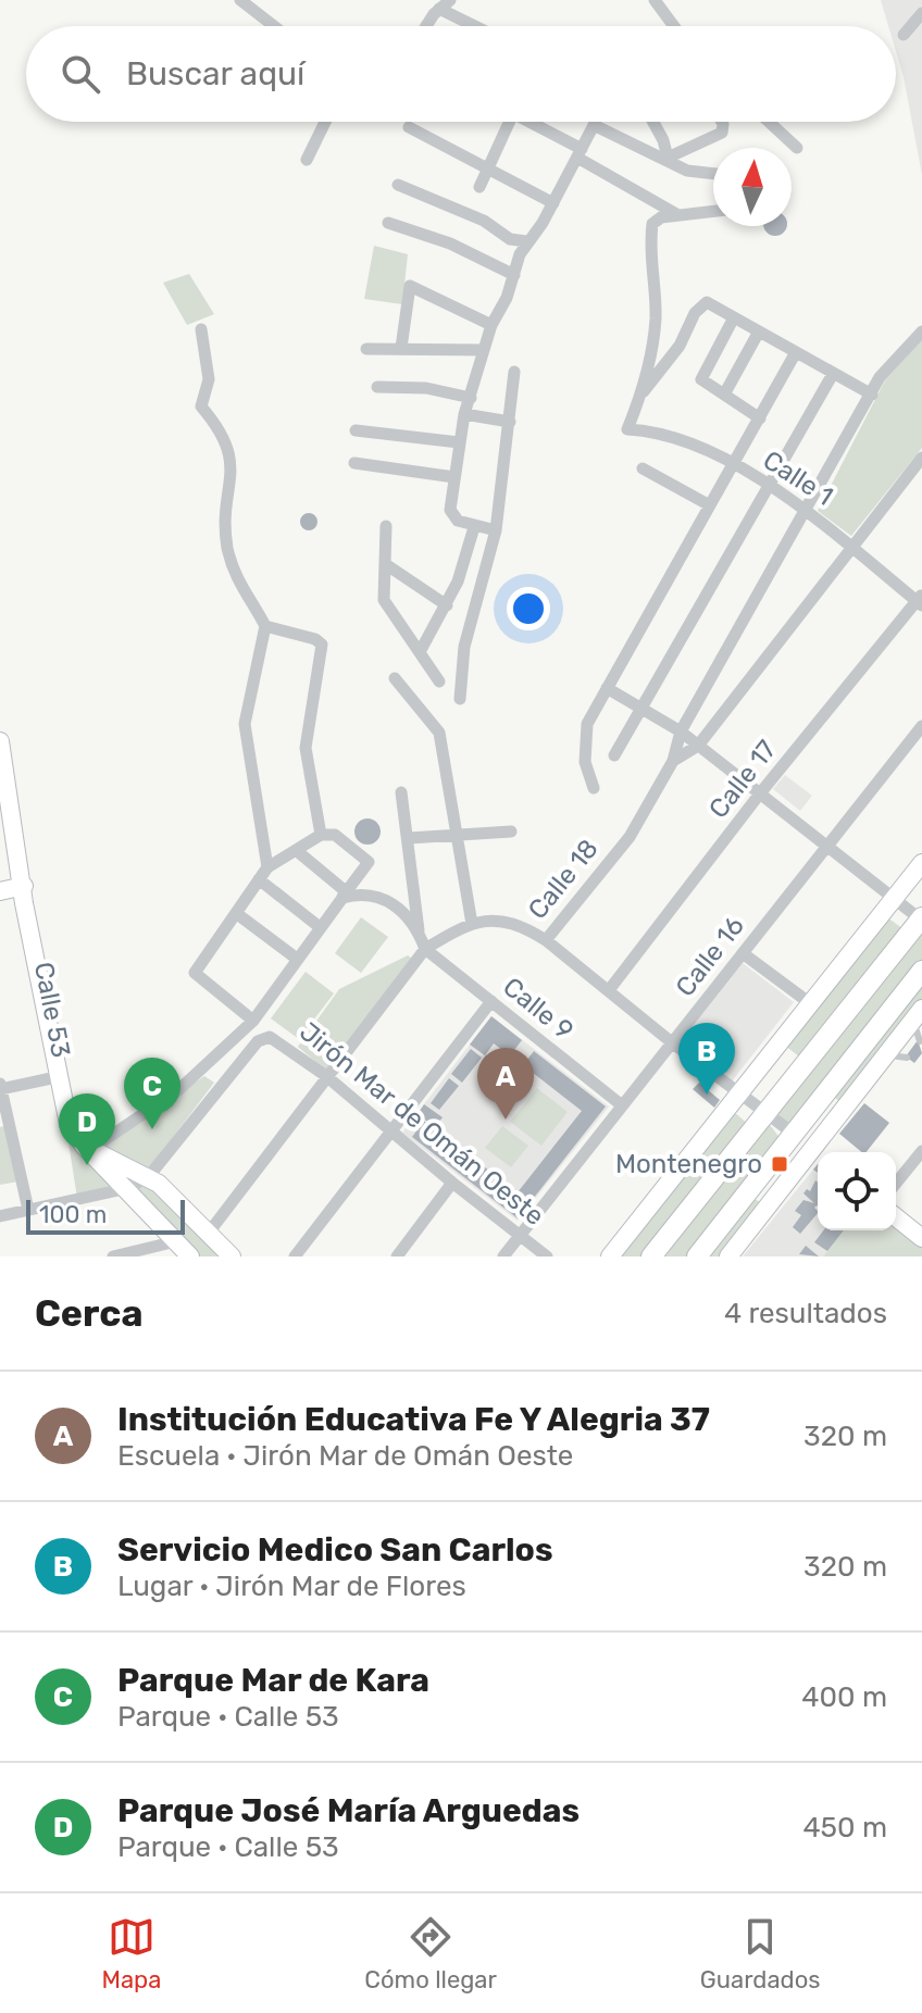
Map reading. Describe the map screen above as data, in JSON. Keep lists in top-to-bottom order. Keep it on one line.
{"streets":{"street":["Calle 1","Calle 17","Calle 18","Calle 16","Calle 9","Calle 53","Jirón Mar de Omán Oeste"]},"crossings":[["Calle 1","Calle 17"],["Calle 1","Calle 18"],["Calle 18","Calle 9"],["Calle 18","Jirón Mar de Omán Oeste"],["Calle 16","Calle 9"],["Calle 16","Jirón Mar de Omán Oeste"]],"places":{"transit":["Montenegro"]},"scale_bar":"100 m","north":"top","page":{"search":"Buscar aquí","pins":["B","A","C","D"],"scale":"100 m","heading":["Cerca","4 resultados"],"list":[{"mark":"A","name":"Institución Educativa Fe Y Alegria 37","note":"Escuela · Jirón Mar de Omán Oeste","value":"320 m"},{"mark":"B","name":"Servicio Medico San Carlos","note":"Lugar · Jirón Mar de Flores","value":"320 m"},{"mark":"C","name":"Parque Mar de Kara","note":"Parque · Calle 53","value":"400 m"},{"mark":"D","name":"Parque José María Arguedas","note":"Parque · Calle 53","value":"450 m"}],"nav":["Mapa","Cómo llegar","Guardados"]}}
